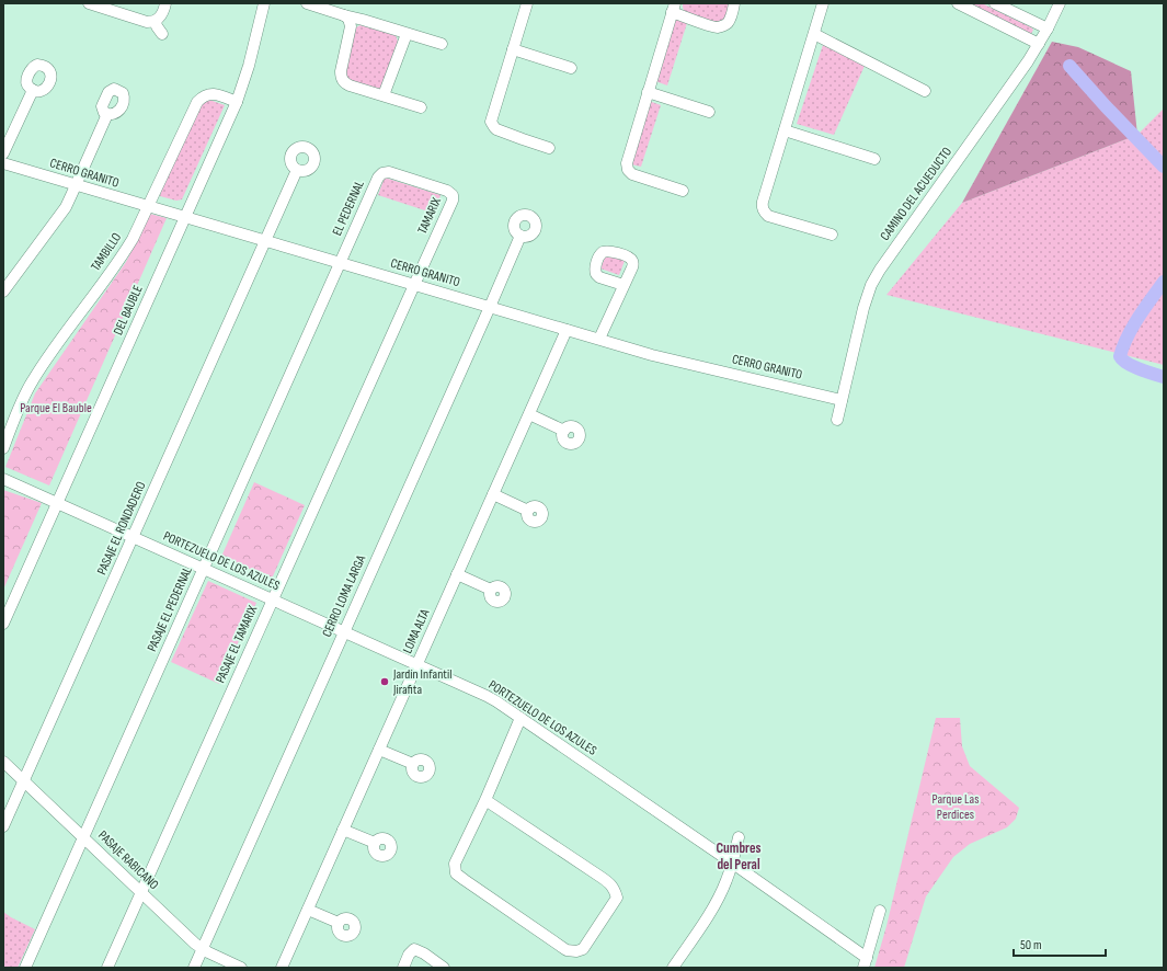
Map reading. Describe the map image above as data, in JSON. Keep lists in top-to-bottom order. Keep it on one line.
{"streets":{"street":["CERRO GRANITO","CAMINO DEL ACUEDUCTO","EL PEDERNAL","TAMARIX","TAMBILLO","DEL BAUBLE","PASAJE EL RONDADERO","PORTEZUELO DE LOS AZULES","CERRO LOMA LARGA","PASAJE EL PEDERNAL","LOMA ALTA","PASAJE EL TAMARIX","PASAJE RABICANO"]},"crossings":[["CERRO GRANITO","CAMINO DEL ACUEDUCTO"],["CERRO GRANITO","EL PEDERNAL"],["CERRO GRANITO","TAMARIX"],["CERRO GRANITO","TAMBILLO"],["CERRO GRANITO","DEL BAUBLE"],["CERRO GRANITO","PASAJE EL RONDADERO"],["CERRO GRANITO","CERRO LOMA LARGA"],["CERRO GRANITO","PASAJE EL PEDERNAL"],["CERRO GRANITO","LOMA ALTA"],["CERRO GRANITO","PASAJE EL TAMARIX"],["EL PEDERNAL","TAMARIX"],["EL PEDERNAL","PASAJE EL PEDERNAL"],["TAMARIX","PASAJE EL TAMARIX"],["TAMBILLO","DEL BAUBLE"],["DEL BAUBLE","PORTEZUELO DE LOS AZULES"],["PASAJE EL RONDADERO","PORTEZUELO DE LOS AZULES"],["PASAJE EL RONDADERO","PASAJE RABICANO"],["PORTEZUELO DE LOS AZULES","CERRO LOMA LARGA"],["PORTEZUELO DE LOS AZULES","PASAJE EL PEDERNAL"],["PORTEZUELO DE LOS AZULES","LOMA ALTA"],["PORTEZUELO DE LOS AZULES","PASAJE EL TAMARIX"],["CERRO LOMA LARGA","PASAJE RABICANO"],["PASAJE EL PEDERNAL","PASAJE RABICANO"],["PASAJE EL TAMARIX","PASAJE RABICANO"]],"districts":["Cumbres del Peral"],"parks":["Parque El Bauble","Parque Las Perdices"],"places":["Jardín Infantil Jirafita"],"scale_bar":"50 m"}
